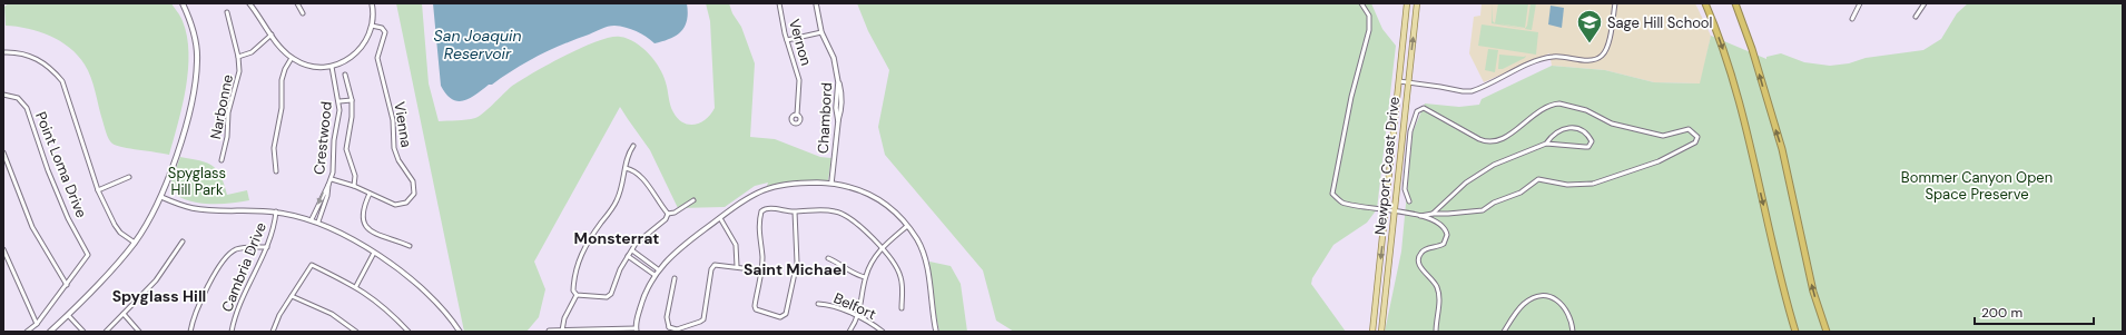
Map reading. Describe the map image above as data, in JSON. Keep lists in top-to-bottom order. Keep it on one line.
{"streets":{"main road":["Newport Coast Drive"],"street":["Vernon","Narbonne","Chambord","Vienna","Crestwood","Point Loma Drive","Cambria Drive","Belfort"]},"crossings":[["Vienna","Crestwood"]],"districts":["Monsterrat","Saint Michael","Spyglass Hill"],"water":["San Joaquin Reservoir"],"parks":["Spyglass Hill Park","Bommer Canyon Open Space Preserve"],"places":{"school or university":["Sage Hill School"]},"scale_bar":"200 m"}
